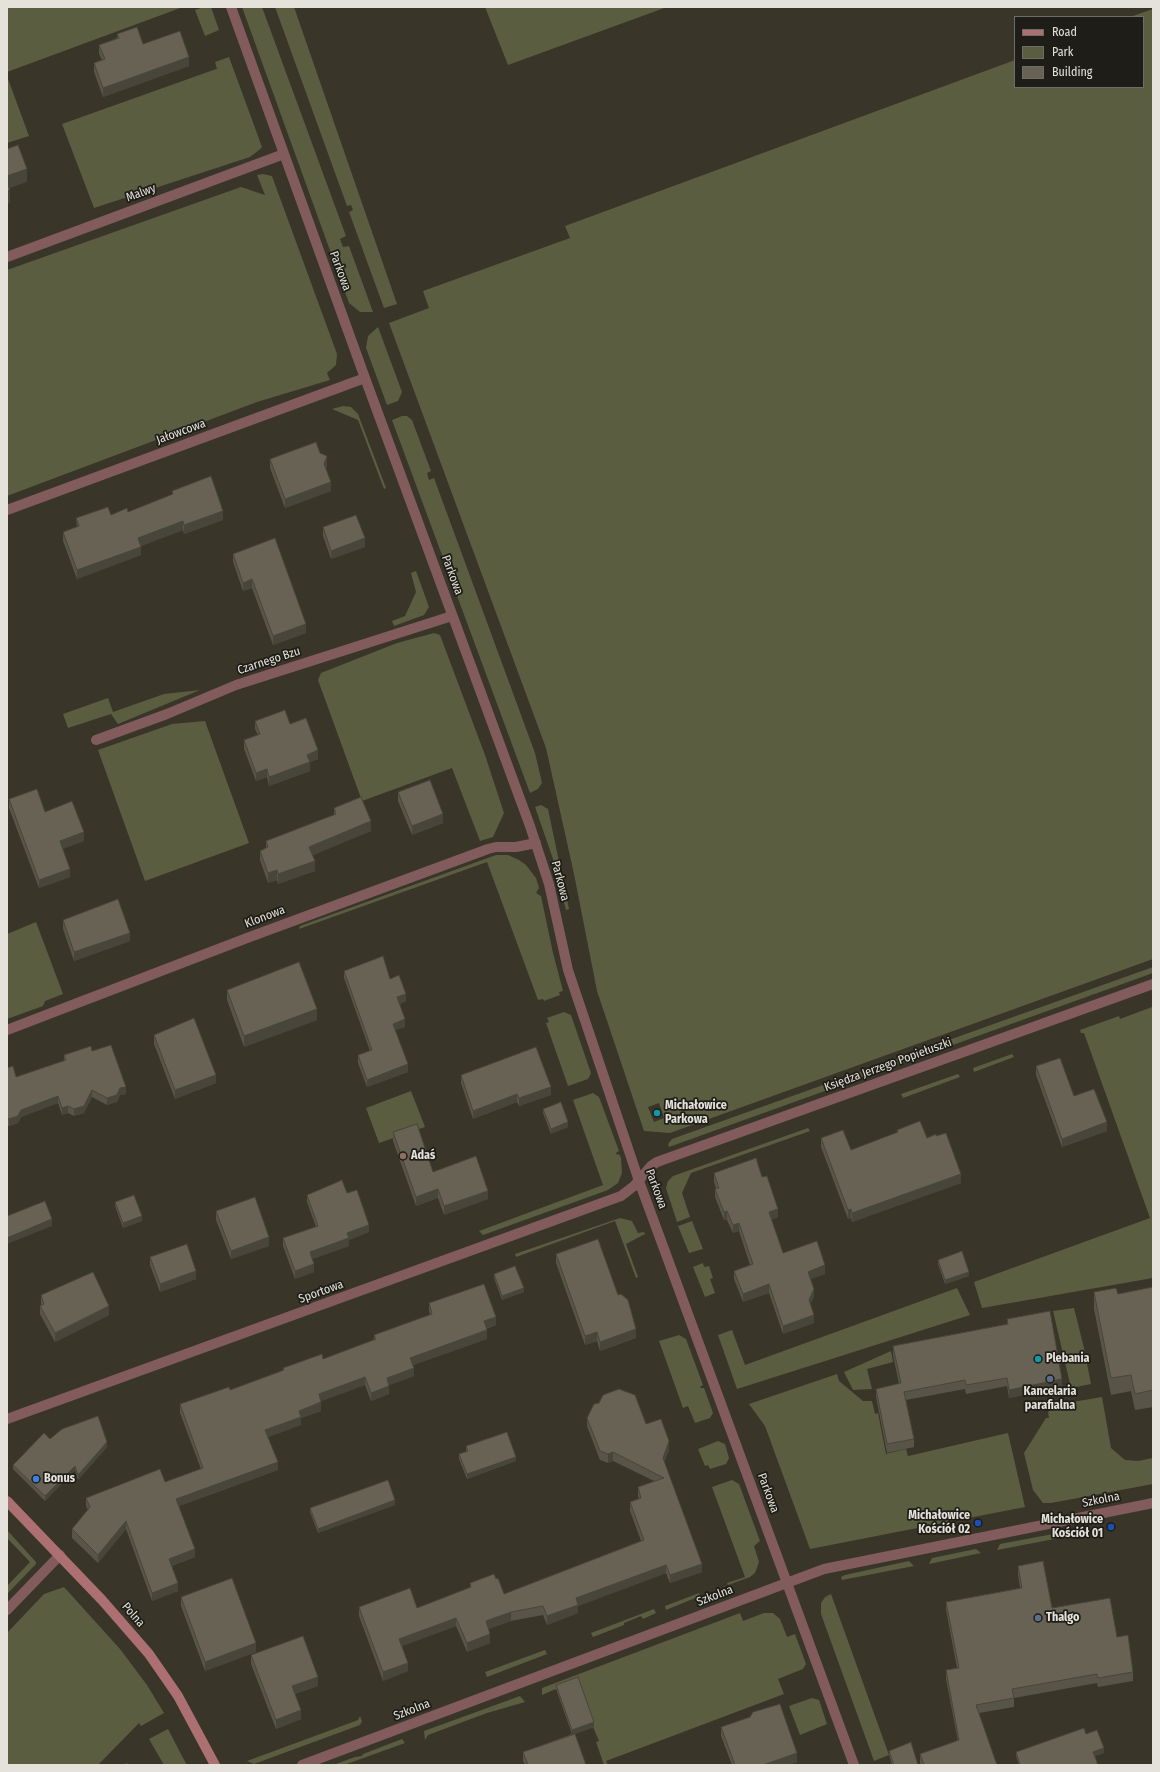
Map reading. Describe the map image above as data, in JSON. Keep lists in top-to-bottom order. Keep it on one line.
{"streets":{"street":["Malwy","Parkowa","Jałowcowa","Czarnego Bzu","Klonowa","Księdza Jerzego Popiełuszki","Sportowa","Szkolna","Polna"]},"crossings":[["Malwy","Parkowa"],["Parkowa","Jałowcowa"],["Parkowa","Czarnego Bzu"],["Parkowa","Klonowa"],["Parkowa","Księdza Jerzego Popiełuszki"],["Parkowa","Sportowa"],["Parkowa","Szkolna"],["Księdza Jerzego Popiełuszki","Sportowa"]],"places":["Michałowice Parkowa","Adaś","Plebania","Kancelaria parafialna","Bonus","Michałowice Kościół 02","Michałowice Kościół 01","Thalgo"],"legend":["Road","Park","Building"]}
